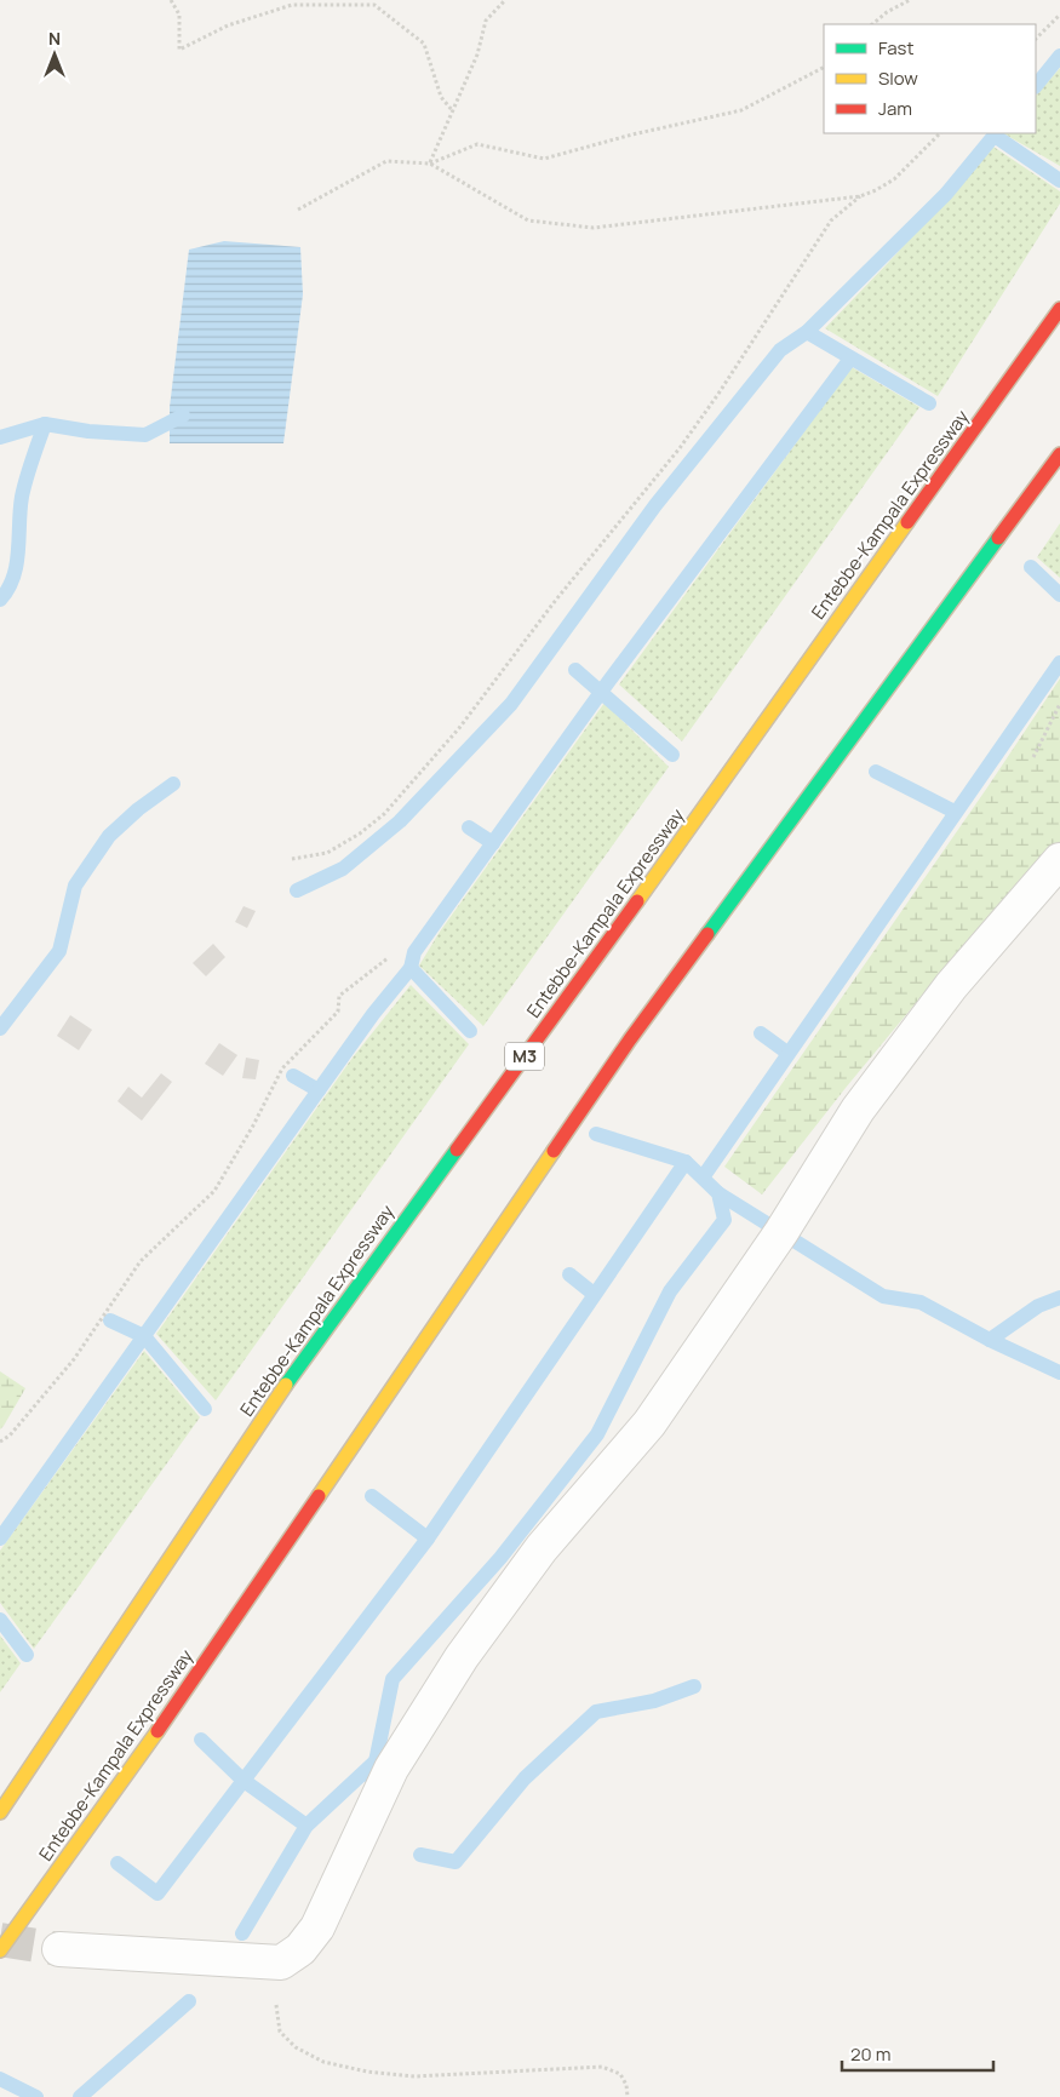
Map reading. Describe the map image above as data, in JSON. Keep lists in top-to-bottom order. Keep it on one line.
{"streets":{"highway":["Entebbe-Kampala Expressway","M3"]},"legend":["Fast","Slow","Jam"],"scale_bar":"20 m","north":"top"}
